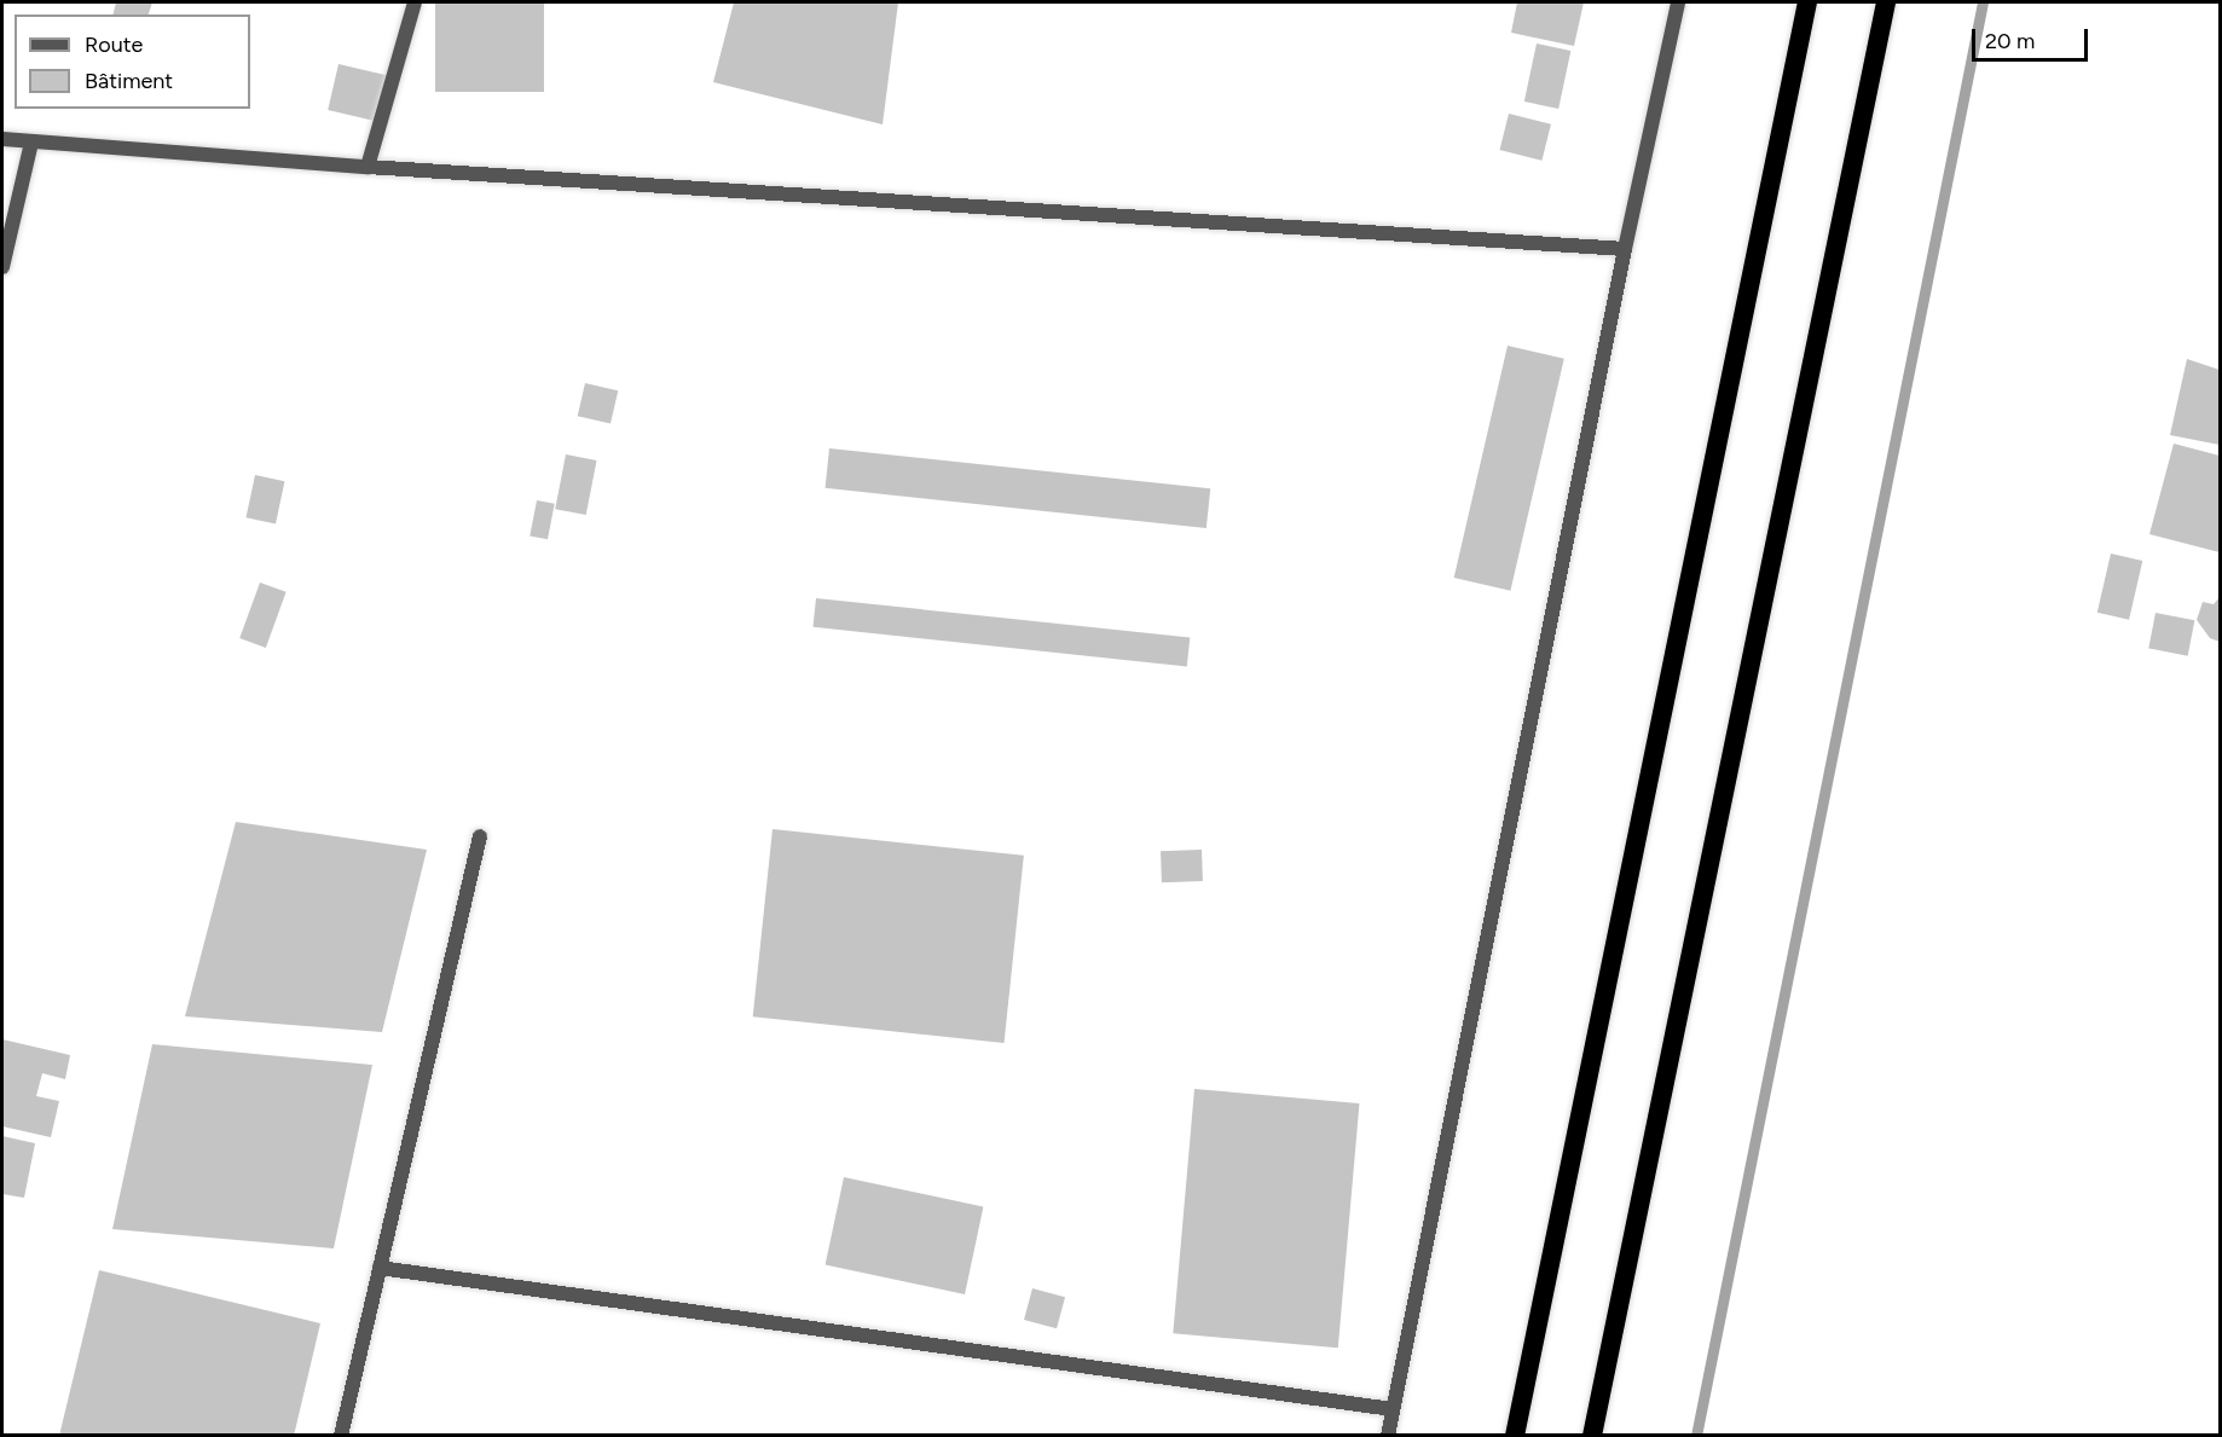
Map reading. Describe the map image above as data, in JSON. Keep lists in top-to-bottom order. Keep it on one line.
{"legend":["Route","Bâtiment"],"scale_bar":"20 m"}
